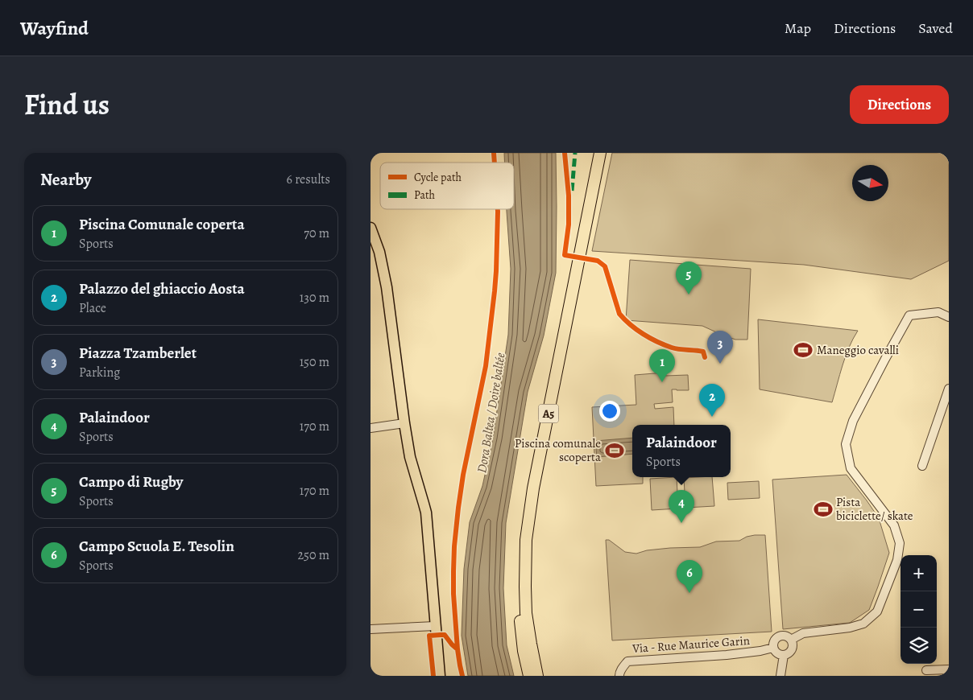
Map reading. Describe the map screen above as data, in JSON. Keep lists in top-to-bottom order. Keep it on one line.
{"streets":{"highway":["A5"],"street":["Via - Rue Maurice Garin"]},"water":["Dora Baltea / Doire baltée"],"places":{"sports":["Maneggio cavalli","Piscina comunale scoperta","Pista biciclette/ skate"]},"legend":["Cycle path","Path"],"north":"right","page":{"header":"Wayfind","nav":["Map","Directions","Saved"],"title":"Find us","buttons":"Directions","heading":["Nearby","6 results"],"list":[{"mark":"1","name":"Piscina Comunale coperta","note":"Sports","value":"70 m"},{"mark":"2","name":"Palazzo del ghiaccio Aosta","note":"Place","value":"130 m"},{"mark":"3","name":"Piazza Tzamberlet","note":"Parking","value":"150 m"},{"mark":"4","name":"Palaindoor","note":"Sports","value":"170 m"},{"mark":"5","name":"Campo di Rugby","note":"Sports","value":"170 m"},{"mark":"6","name":"Campo Scuola E. Tesolin","note":"Sports","value":"250 m"}],"pins":["5","3","1","2","4","6"],"popup":["Palaindoor","Sports"],"map_buttons":["+","−"]}}
